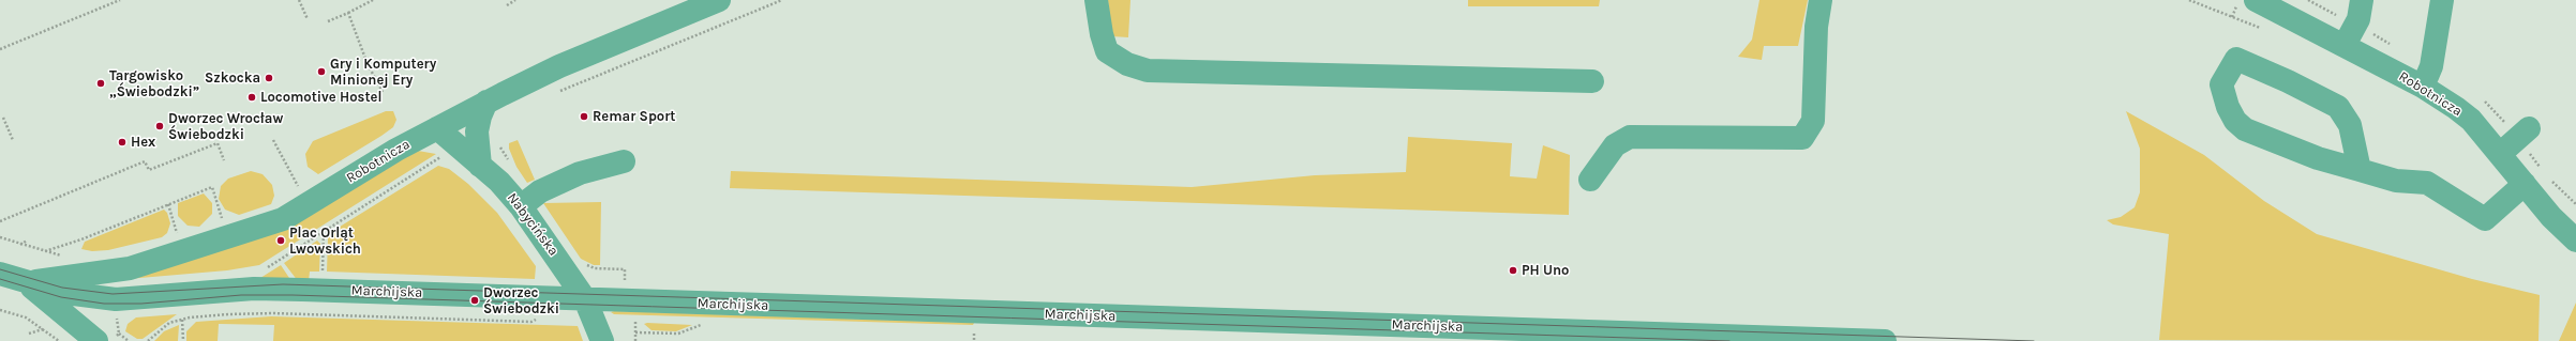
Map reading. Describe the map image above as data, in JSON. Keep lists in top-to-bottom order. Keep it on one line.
{"streets":{"street":["Robotnicza","Nabycińska","Marchijska"]},"crossings":[["Robotnicza","Nabycińska"],["Robotnicza","Marchijska"],["Nabycińska","Marchijska"]],"places":["Gry i Komputery Minionej Ery","Szkocka","Targowisko „Świebodzki”","Locomotive Hostel","Remar Sport","Dworzec Wrocław Świebodzki","Hex","Plac Orląt Lwowskich","PH Uno","Dworzec Świebodzki"]}
